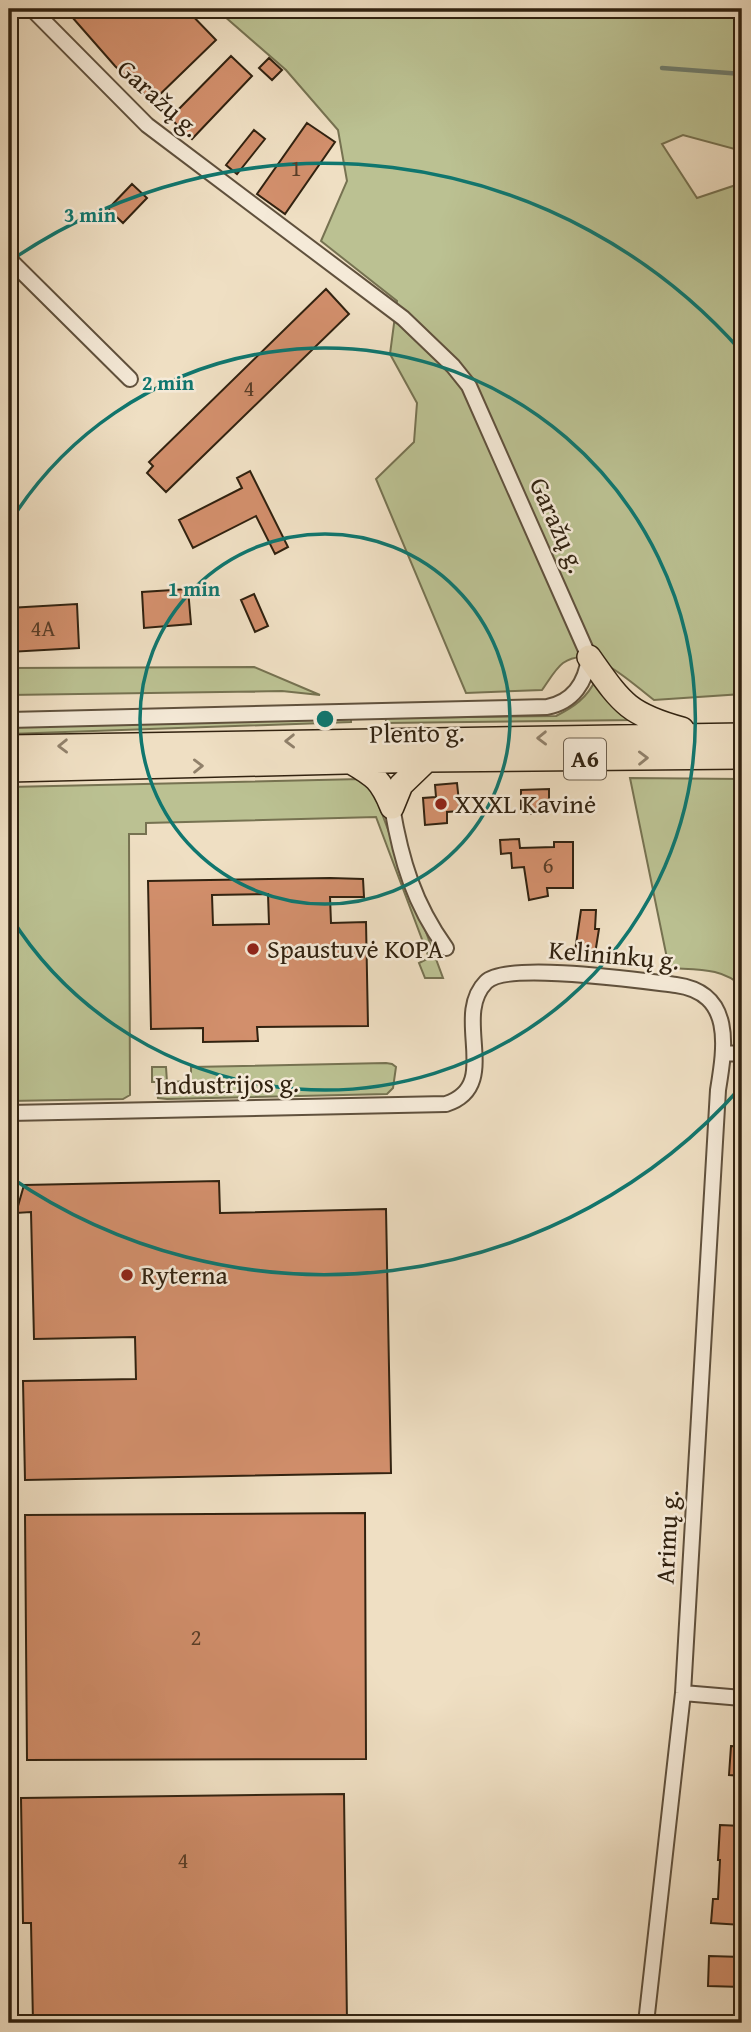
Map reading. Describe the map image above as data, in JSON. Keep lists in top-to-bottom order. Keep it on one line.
{"streets":{"highway":["Plento g.","A6"],"street":["Garažų g.","Kelininkų g.","Industrijos g.","Arimų g."]},"crossings":[["Kelininkų g.","Industrijos g."],["Kelininkų g.","Arimų g."]],"places":["XXXL Kavinė","Spaustuvė KOPA","Ryterna"],"house_numbers":["1","4","4A","6","2","4"],"rings":["3 min","2 min","1 min"]}
